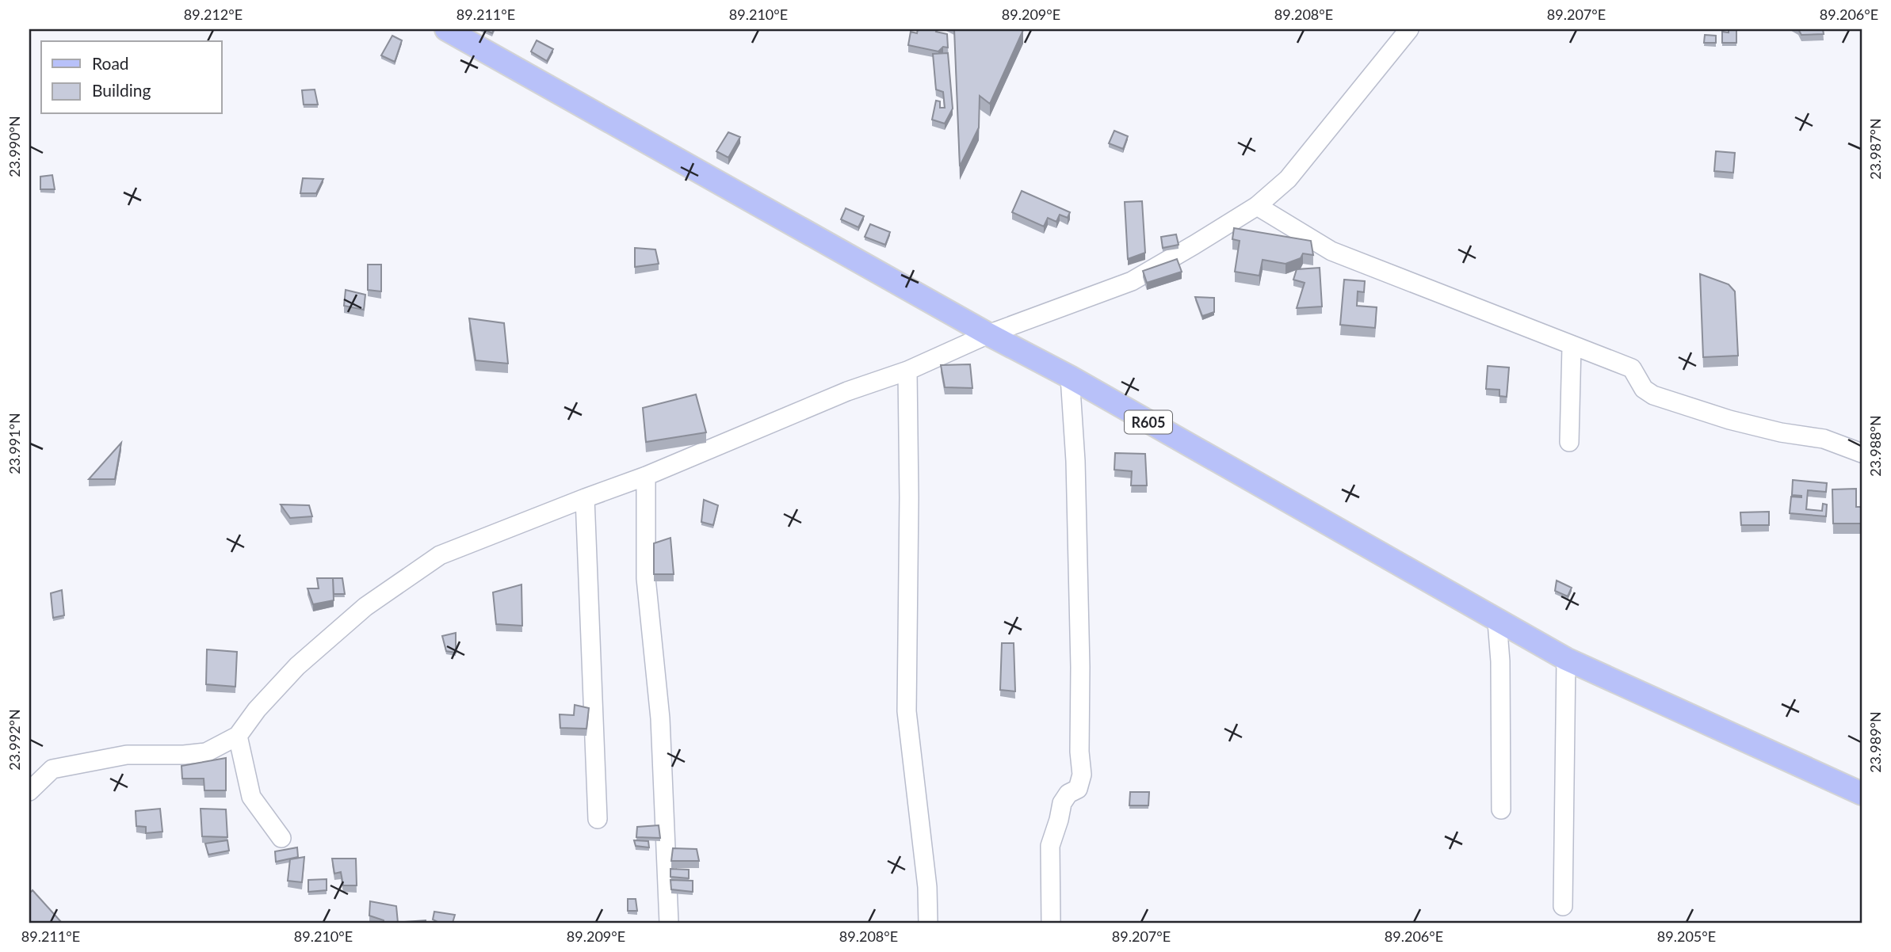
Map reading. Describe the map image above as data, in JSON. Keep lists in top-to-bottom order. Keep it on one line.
{"streets":{"main road":["R605"]},"legend":["Road","Building"],"coordinates":["89.212°E","89.211°E","89.210°E","89.209°E","89.208°E","89.207°E","89.206°E","23.990°N","23.987°N","23.991°N","23.988°N","23.992°N","23.989°N","89.205°E"]}
